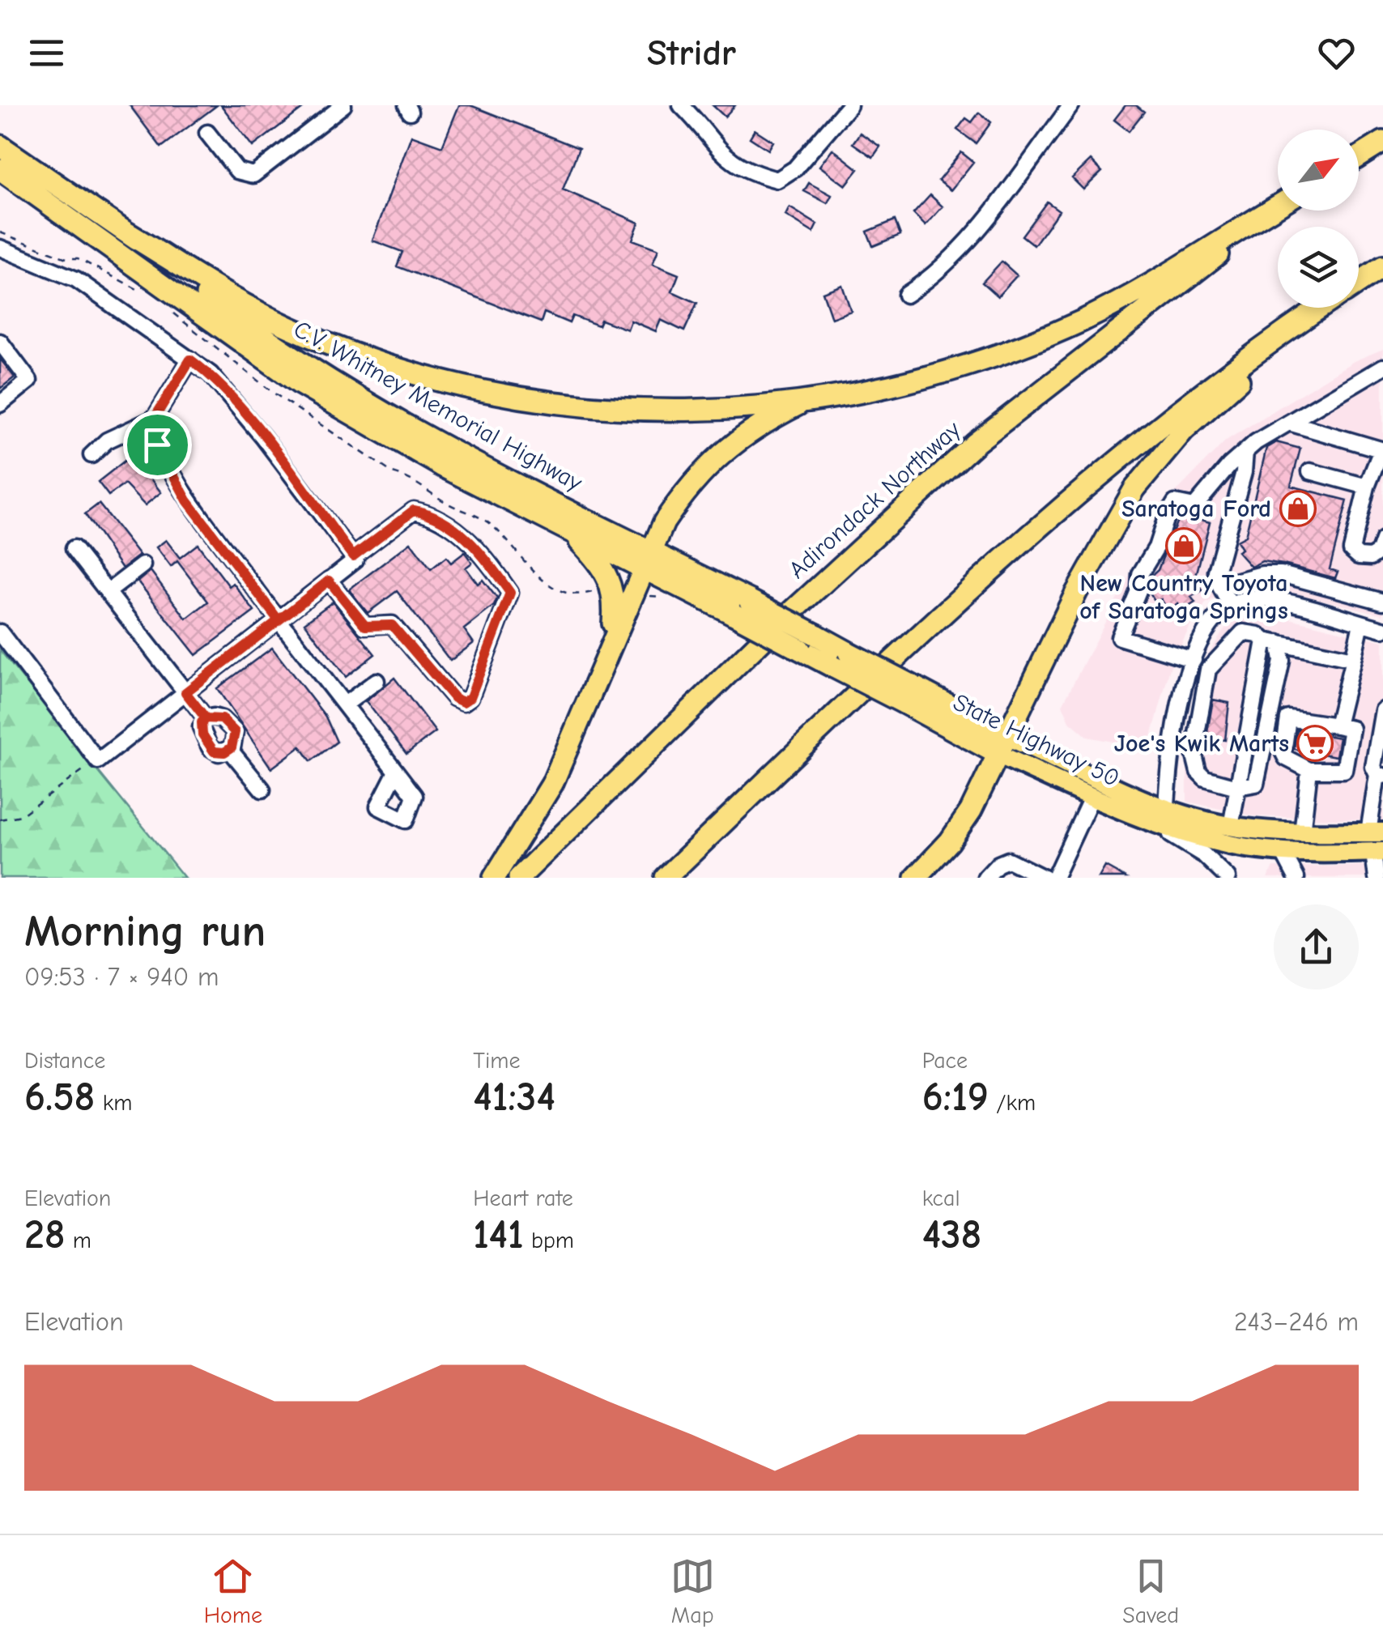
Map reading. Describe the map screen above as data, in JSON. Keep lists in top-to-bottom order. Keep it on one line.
{"streets":{"highway":["C.V. Whitney Memorial Highway","Adirondack Northway","State Highway 50"]},"crossings":[["C.V. Whitney Memorial Highway","State Highway 50"]],"places":{"shop":["Saratoga Ford","New Country Toyota of Saratoga Springs"],"supermarket":["Joe's Kwik Marts"]},"north":"top right","page":{"header":"Stridr","heading":["Morning run","09:53 · 7 × 940 m"],"stats":[["Distance","6.58 km"],["Time","41:34"],["Pace","6:19 /km"],["Elevation","28 m"],["Heart rate","141 bpm"],["kcal","438"]],"chart":["Elevation","243–246 m"],"tabs":["Home","Map","Saved"]}}
